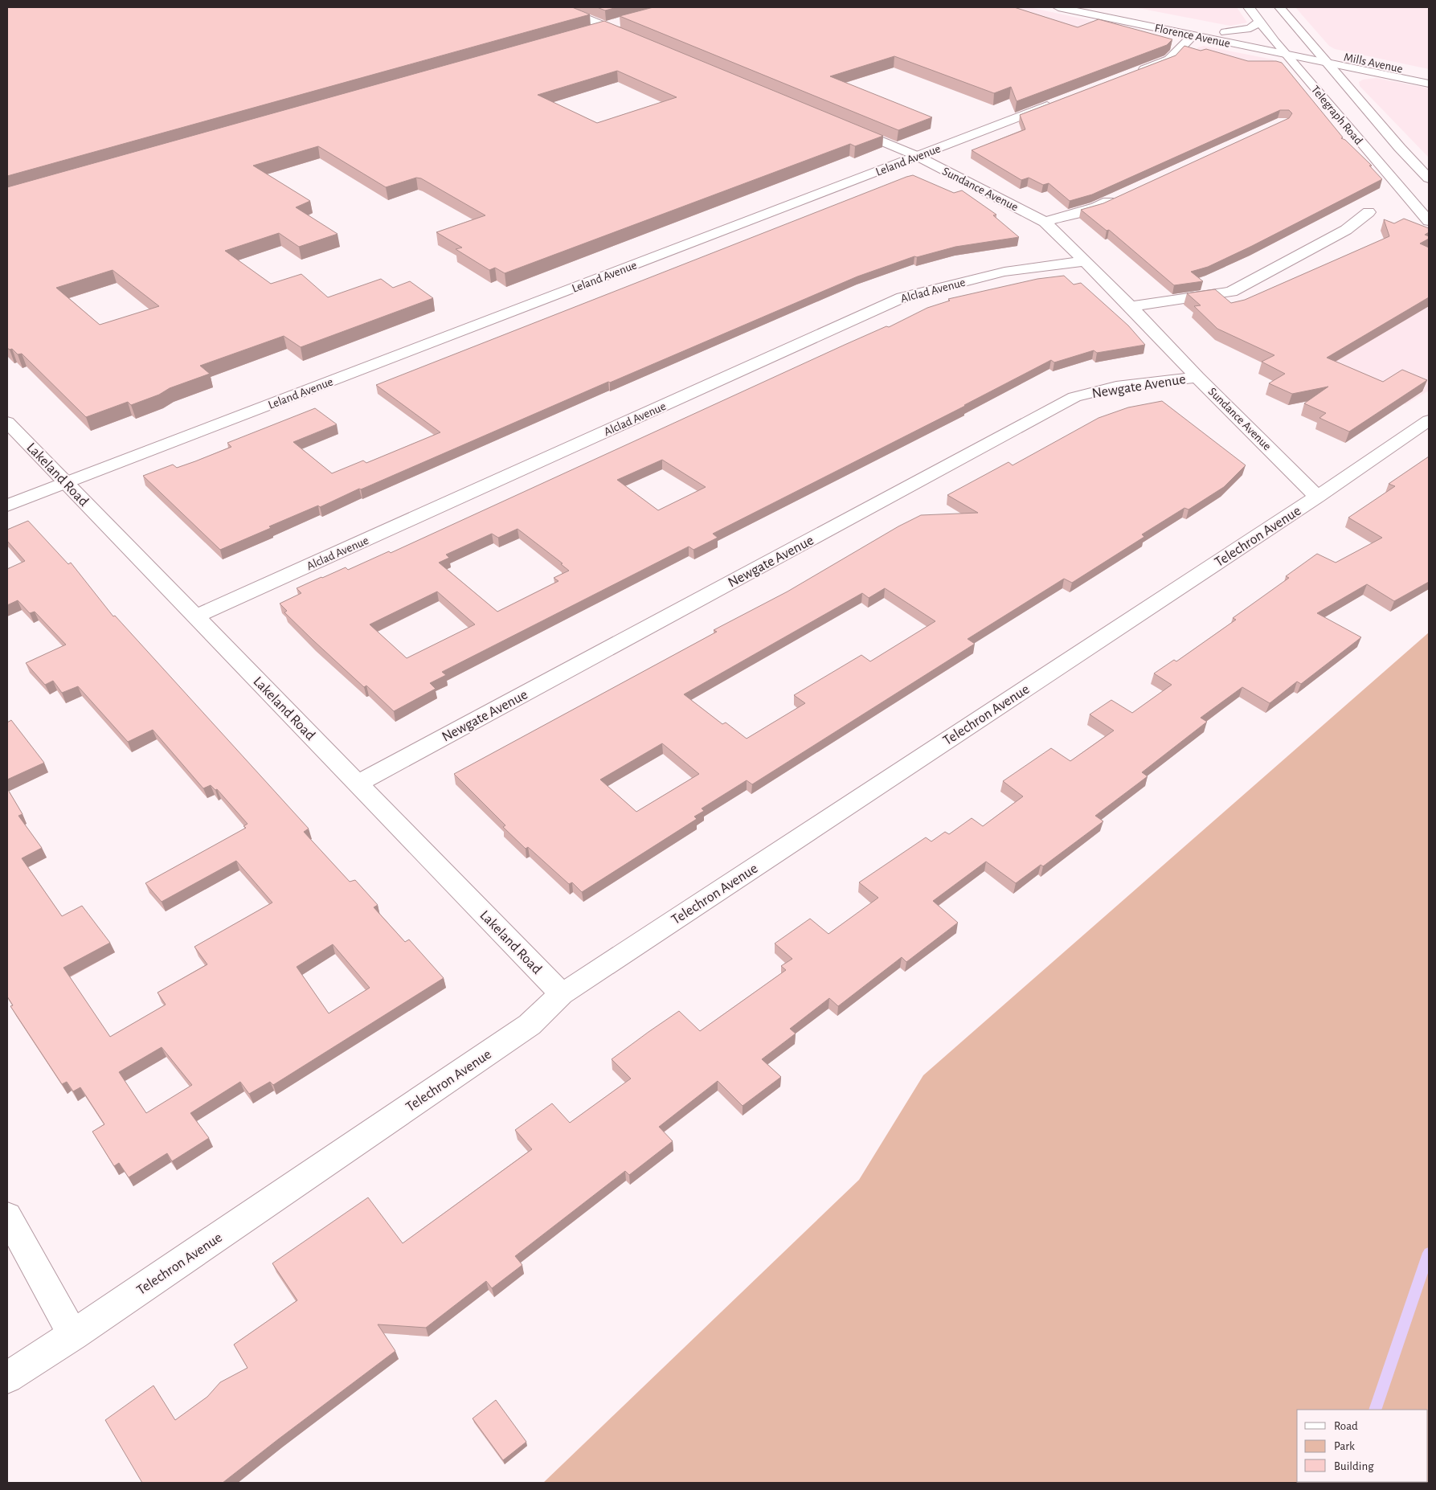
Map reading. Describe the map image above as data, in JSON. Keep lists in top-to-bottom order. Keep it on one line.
{"streets":{"street":["Florence Avenue","Mills Avenue","Telegraph Road","Leland Avenue","Sundance Avenue","Alclad Avenue","Newgate Avenue","Lakeland Road","Telechron Avenue"]},"crossings":[["Florence Avenue","Mills Avenue"],["Florence Avenue","Telegraph Road"],["Mills Avenue","Telegraph Road"],["Leland Avenue","Sundance Avenue"],["Leland Avenue","Lakeland Road"],["Sundance Avenue","Alclad Avenue"],["Sundance Avenue","Newgate Avenue"],["Sundance Avenue","Telechron Avenue"],["Alclad Avenue","Lakeland Road"],["Newgate Avenue","Lakeland Road"],["Lakeland Road","Telechron Avenue"]],"legend":["Road","Park","Building"]}
